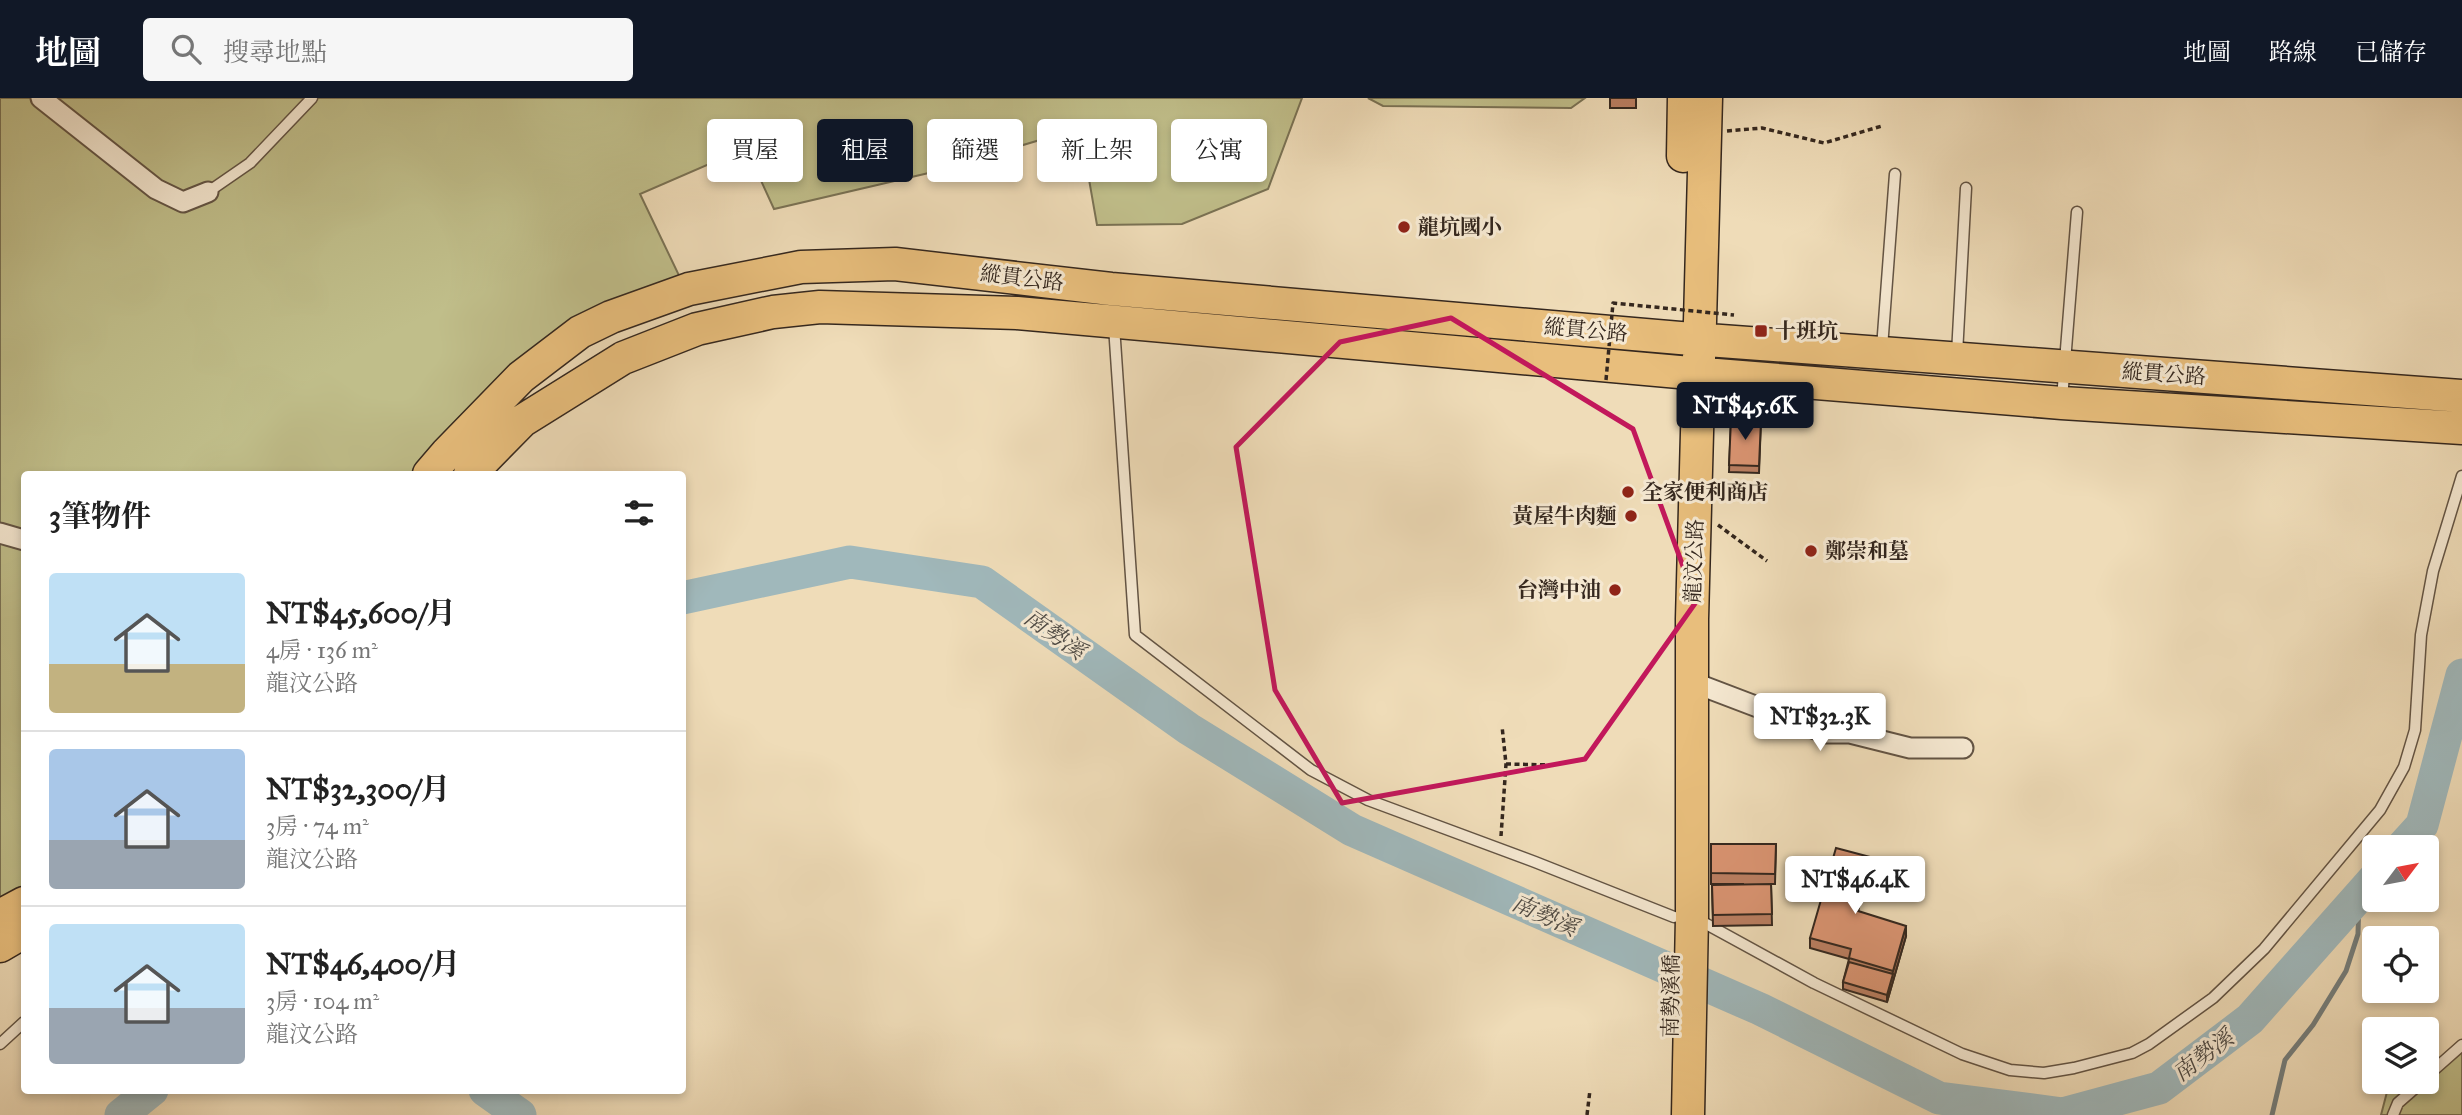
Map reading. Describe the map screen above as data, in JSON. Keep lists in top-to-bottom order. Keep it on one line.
{"streets":{"main road":["縱貫公路","龍汶公路","南勢溪橋"]},"crossings":[["縱貫公路","龍汶公路"],["龍汶公路","南勢溪橋"]],"water":["南勢溪"],"places":{"other":["龍坑國小","全家便利商店","黃屋牛肉麵","鄭崇和墓","台灣中油"],"transit":["十班坑"]},"north":"top right","page":{"header":"地圖","search":"搜尋地點","nav":["地圖","路線","已儲存"],"chip":["買屋","租屋","篩選","新上架","公寓"],"price":["NT$45.6K","NT$32.3K","NT$46.4K"],"heading":"3筆物件","list":[{"name":"NT$45,600/月","note":"4房 · 136 m² · 龍汶公路"},{"name":"NT$32,300/月","note":"3房 · 74 m² · 龍汶公路"},{"name":"NT$46,400/月","note":"3房 · 104 m² · 龍汶公路"}]}}
